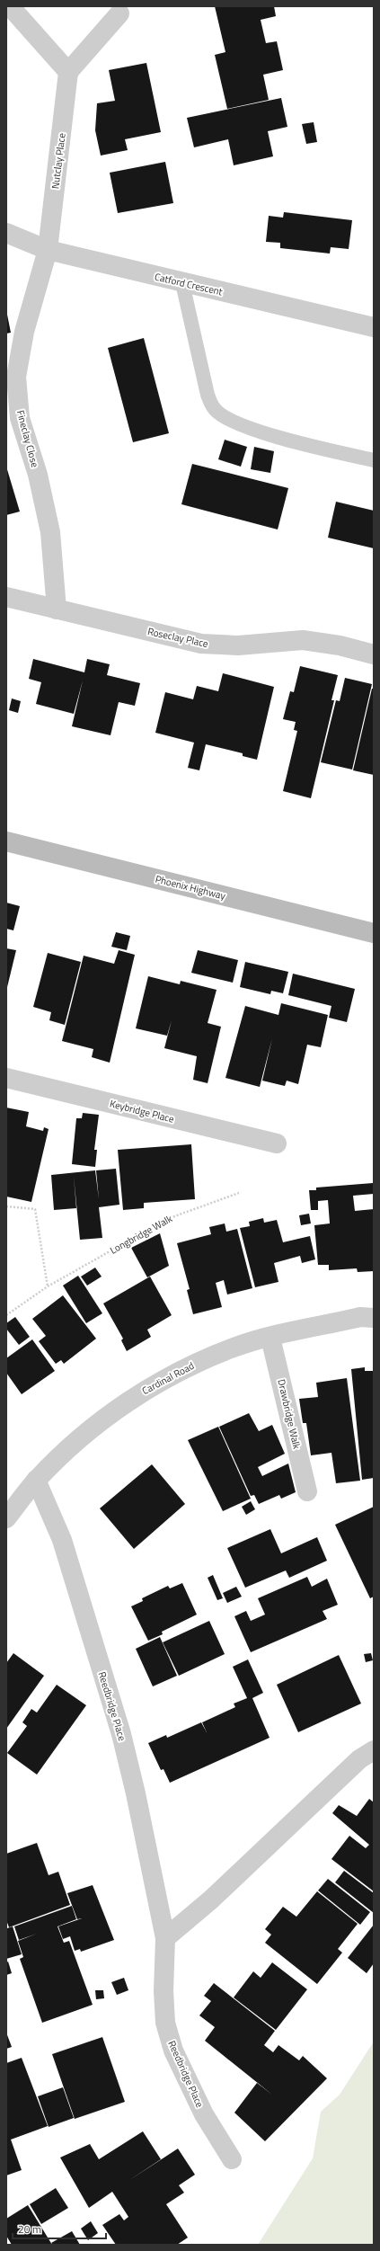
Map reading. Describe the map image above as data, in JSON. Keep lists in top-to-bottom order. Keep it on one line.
{"streets":{"main road":["Phoenix Highway"],"street":["Nutclay Place","Catford Crescent","Fineclay Close","Roseclay Place","Keybridge Place","Cardinal Road","Drawbridge Walk","Reedbridge Place"],"path":["Longbridge Walk"]},"crossings":[["Nutclay Place","Catford Crescent"],["Nutclay Place","Fineclay Close"],["Catford Crescent","Fineclay Close"],["Fineclay Close","Roseclay Place"],["Cardinal Road","Drawbridge Walk"],["Cardinal Road","Reedbridge Place"]],"scale_bar":"20 m"}
